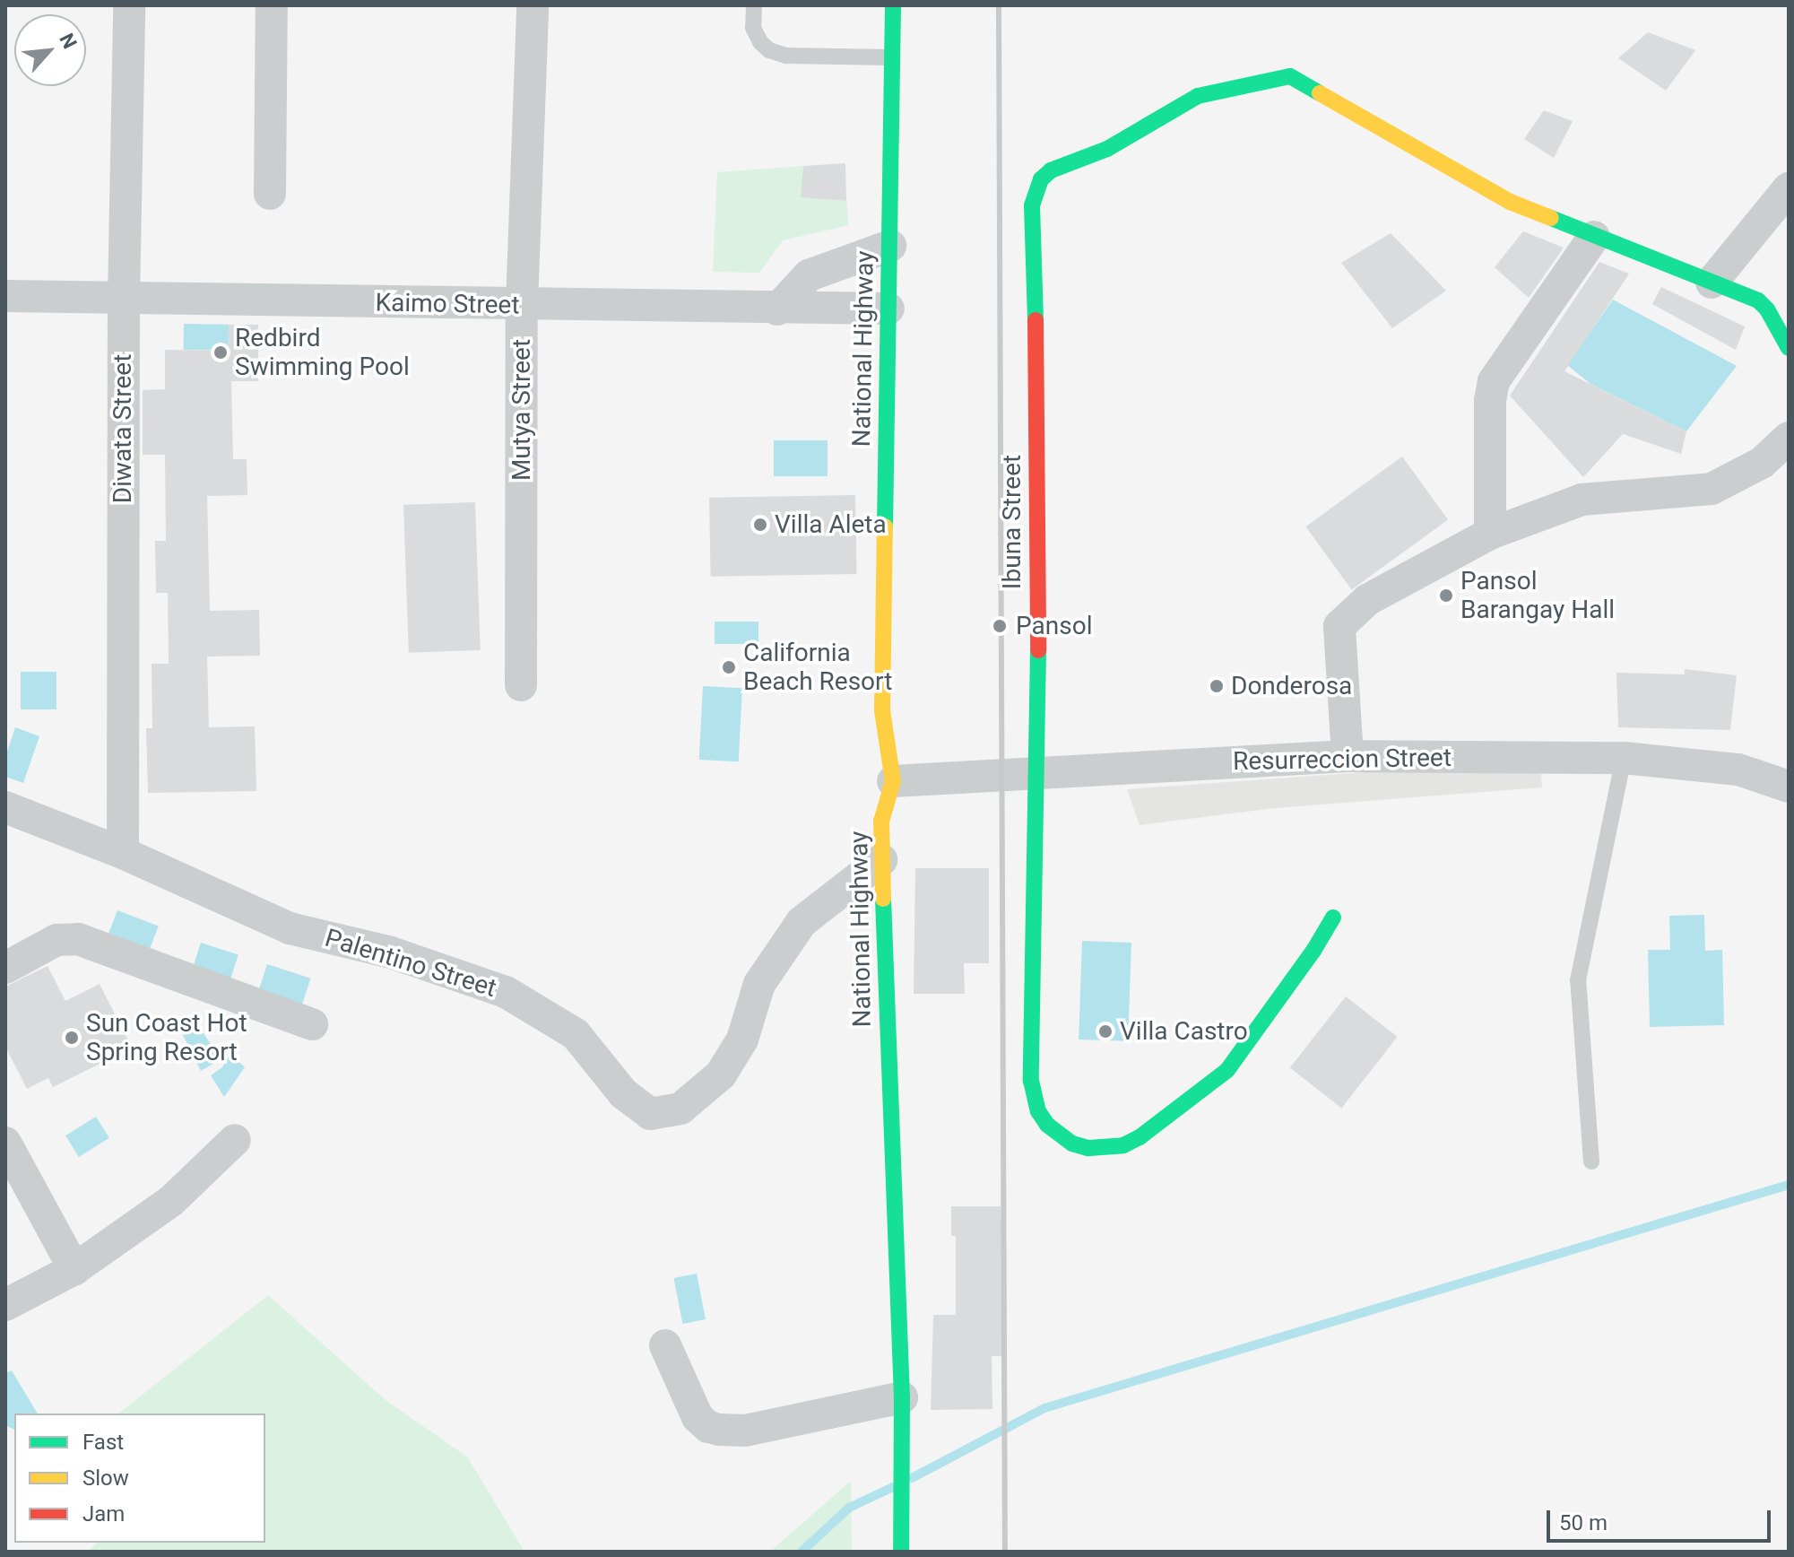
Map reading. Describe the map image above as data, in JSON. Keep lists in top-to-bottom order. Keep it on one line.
{"streets":{"street":["Kaimo Street","National Highway","Mutya Street","Diwata Street","Ibuna Street","Resurreccion Street","Palentino Street"]},"crossings":[["Kaimo Street","National Highway"],["Kaimo Street","Mutya Street"],["Kaimo Street","Diwata Street"],["National Highway","Resurreccion Street"],["National Highway","Palentino Street"],["Diwata Street","Palentino Street"],["Ibuna Street","Resurreccion Street"]],"places":["Redbird Swimming Pool","Villa Aleta","Pansol Barangay Hall","Pansol","California Beach Resort","Donderosa","Villa Castro","Sun Coast Hot Spring Resort"],"legend":["Fast","Slow","Jam"],"scale_bar":"50 m","north":"top right"}
